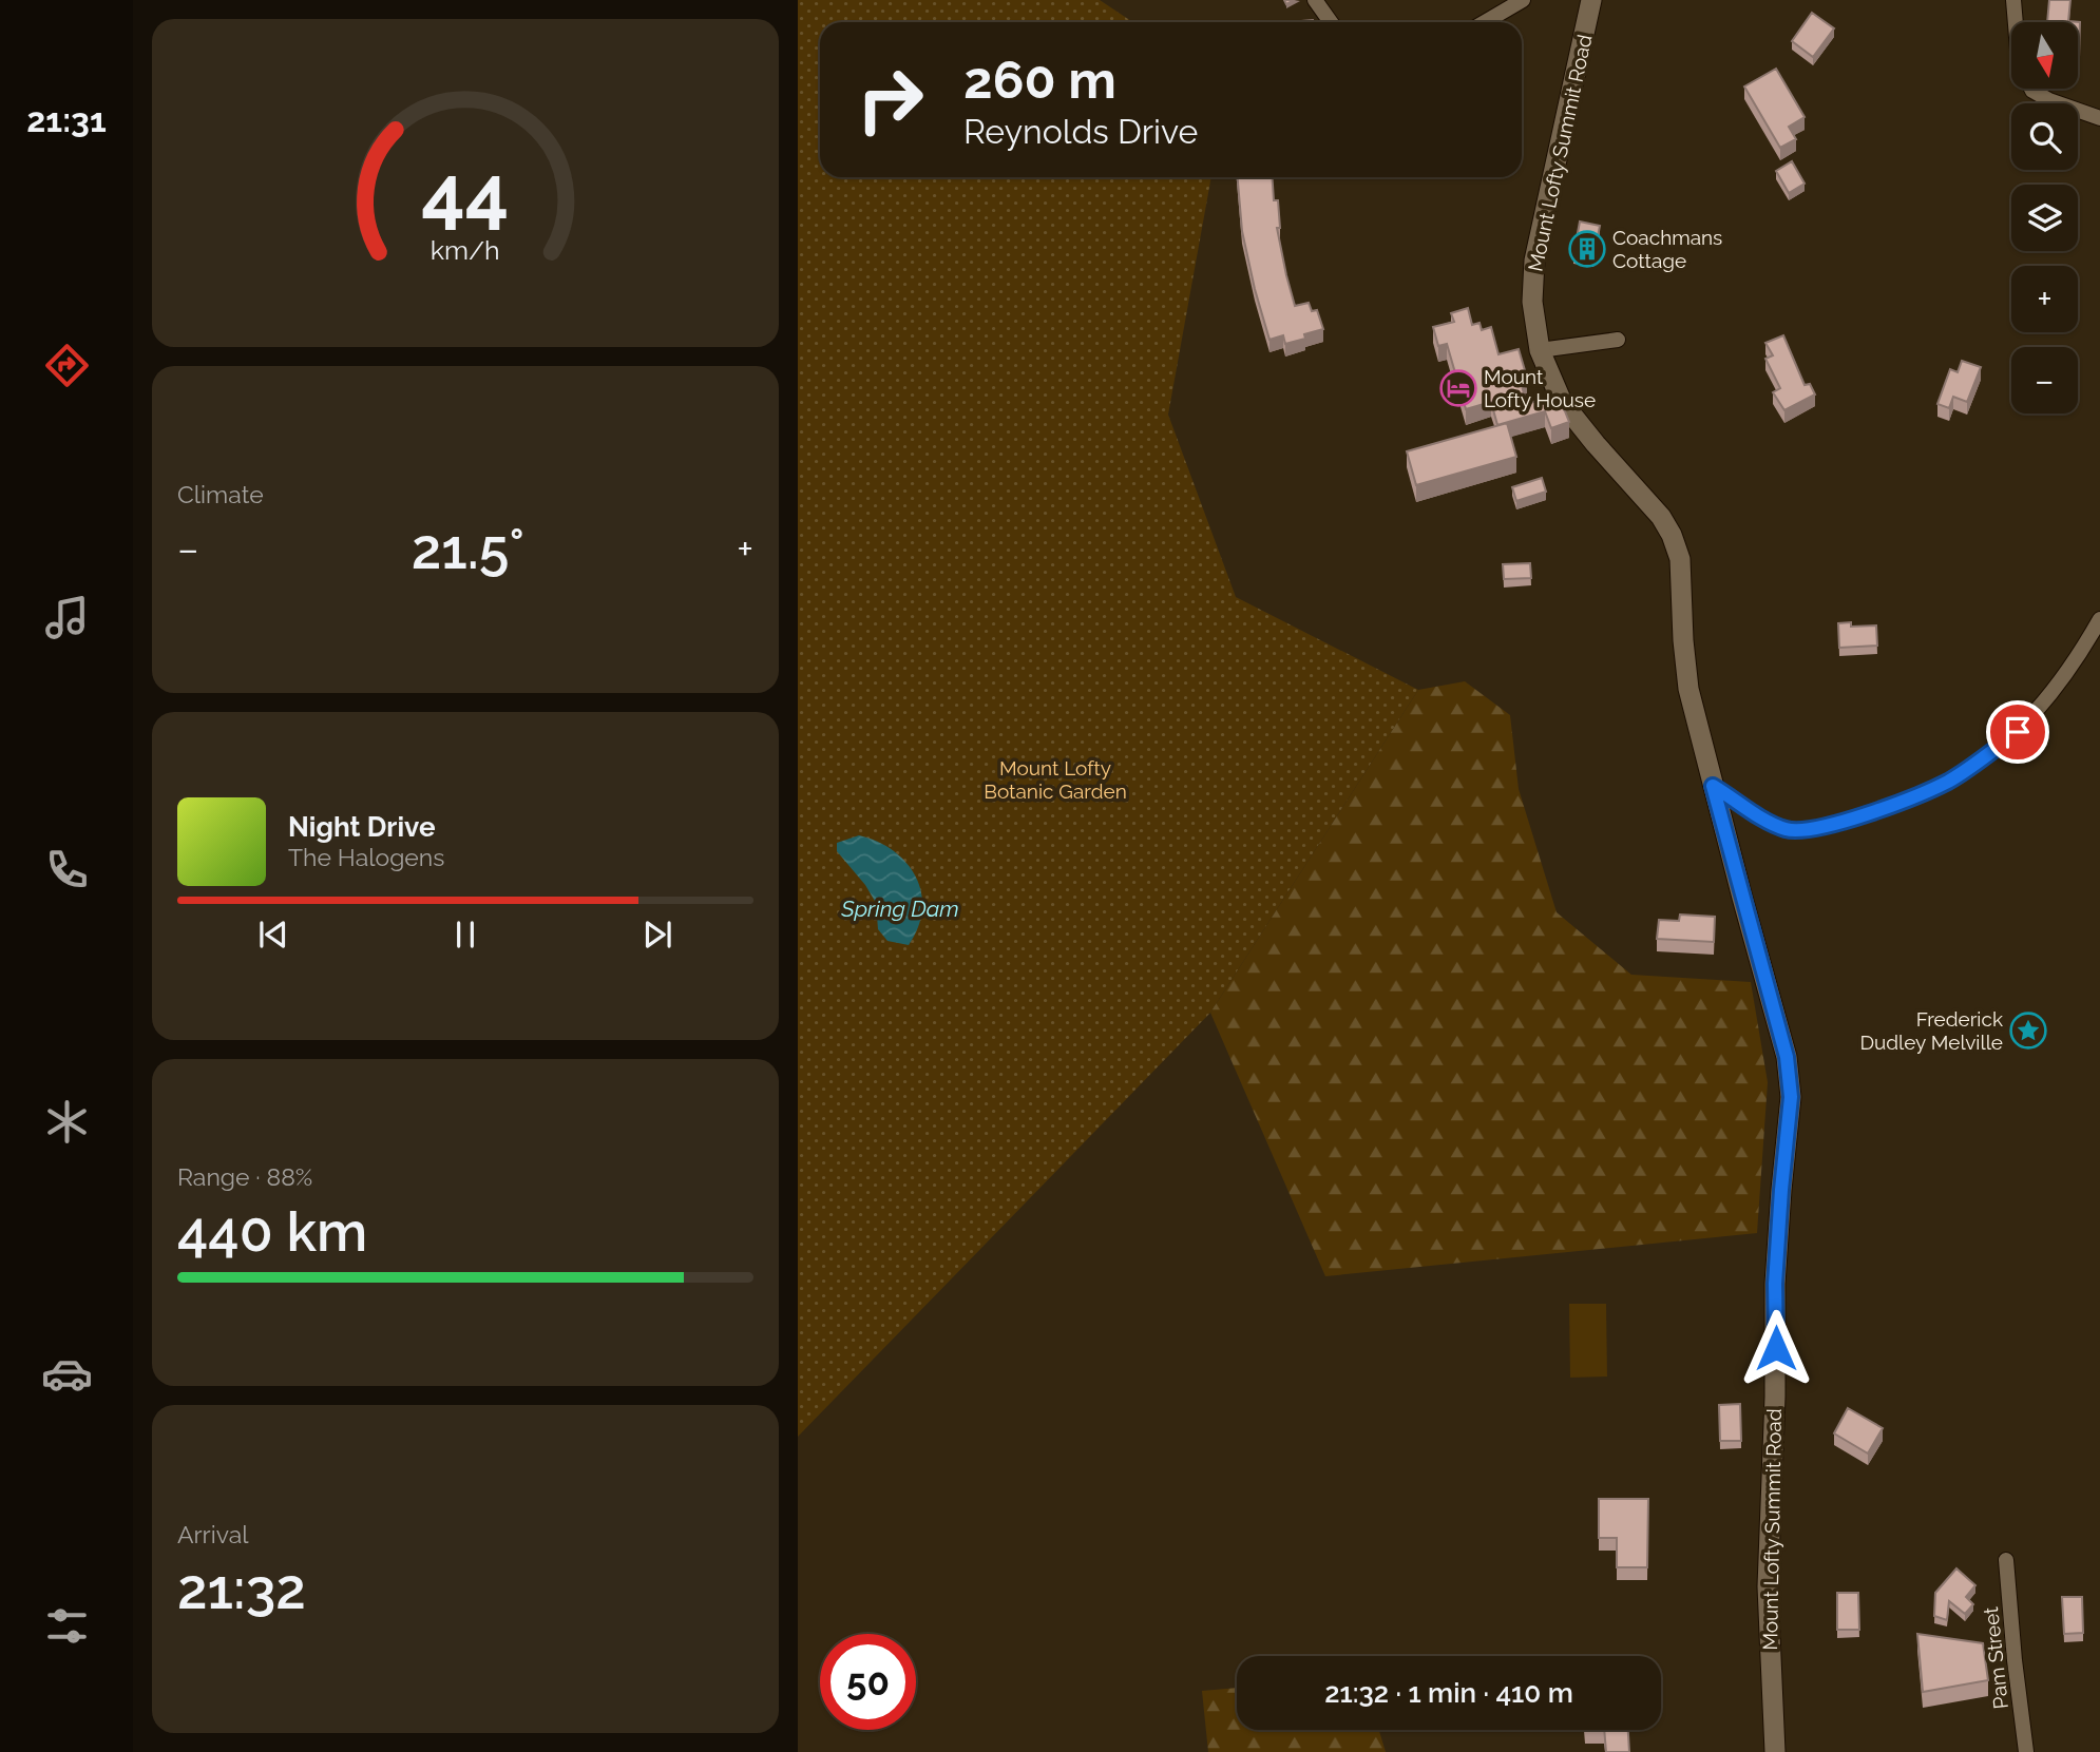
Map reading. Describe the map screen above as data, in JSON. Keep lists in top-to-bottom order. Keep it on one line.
{"streets":{"main road":["Mount Lofty Summit Road"],"street":["Pam Street"]},"water":["Spring Dam"],"parks":["Mount Lofty Botanic Garden"],"places":{"building":["Coachmans Cottage"],"hotel":["Mount Lofty House"],"place":["Frederick Dudley Melville"]},"north":"bottom","page":{"tabs":"21:31","map_buttons":["+","−"],"turn":["260 m","Reynolds Drive"],"tile":["Climate",["Range · 88%","440 km"],["Arrival","21:32"]],"heat":["−","21.5°","+"],"song":["Night Drive","The Halogens"],"limit":"50","trip":"21:32 · 1 min · 410 m","gauge":["44","km/h"]}}
